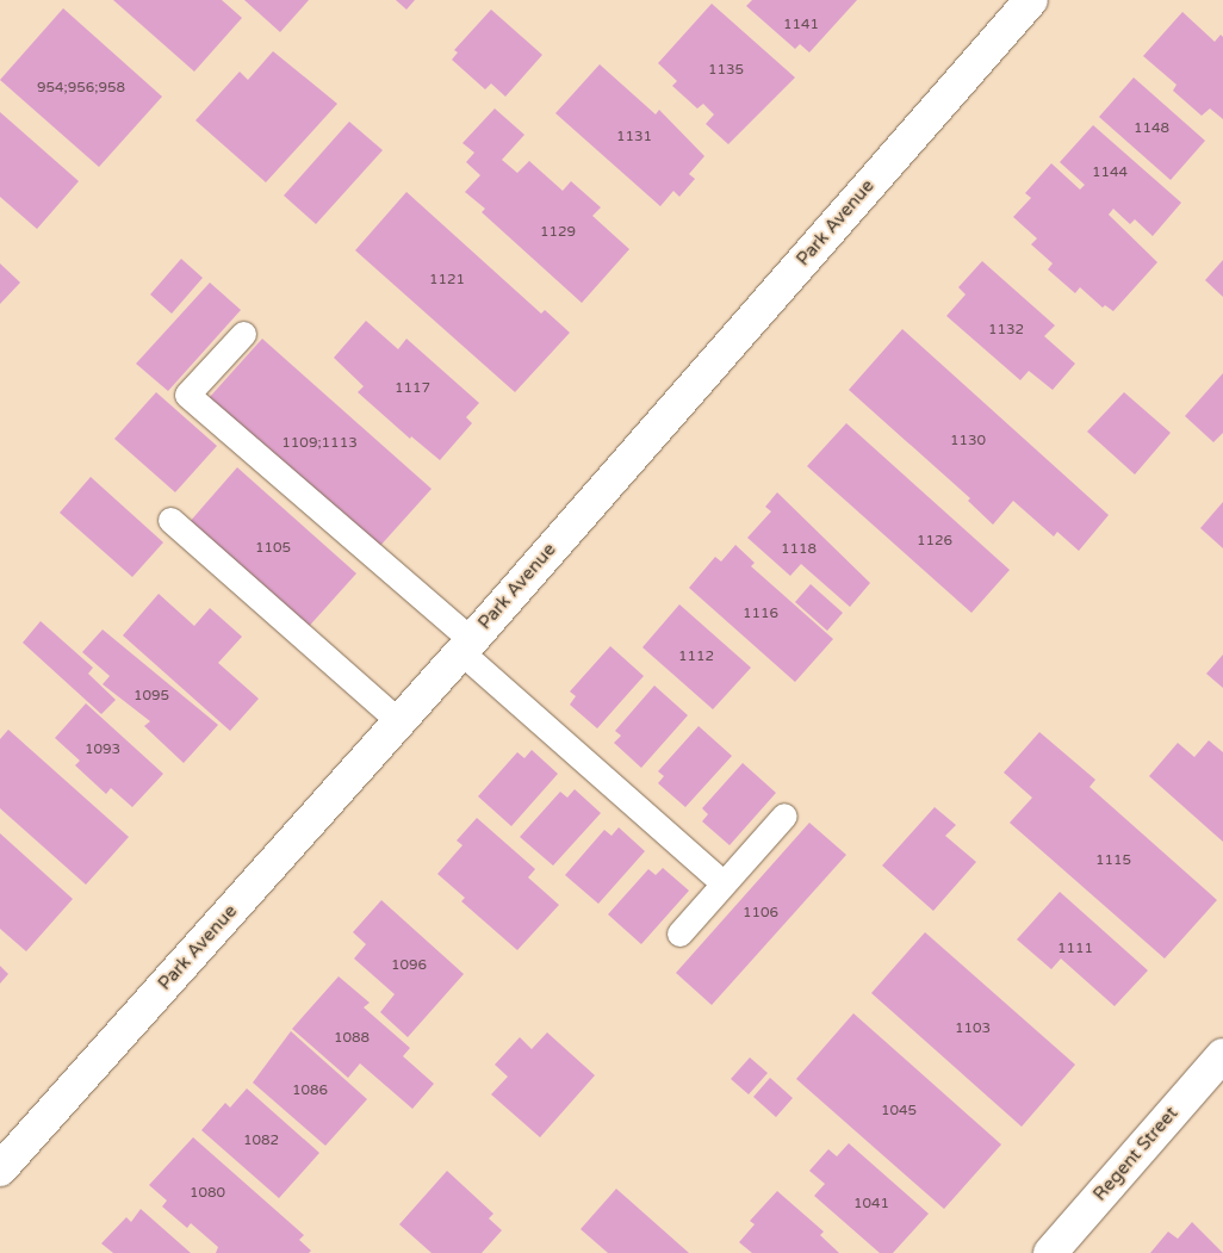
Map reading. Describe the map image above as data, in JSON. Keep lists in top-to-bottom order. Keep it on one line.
{"streets":{"street":["Park Avenue","Regent Street"]},"house_numbers":["1141","1135","954;956;958","1148","1131","1144","1129","1121","1132","1117","1130","1109;1113","1126","1105","1118","1116","1112","1095","1093","1115","1106","1111","1096","1103","1088","1086","1045","1082","1080","1041"]}
